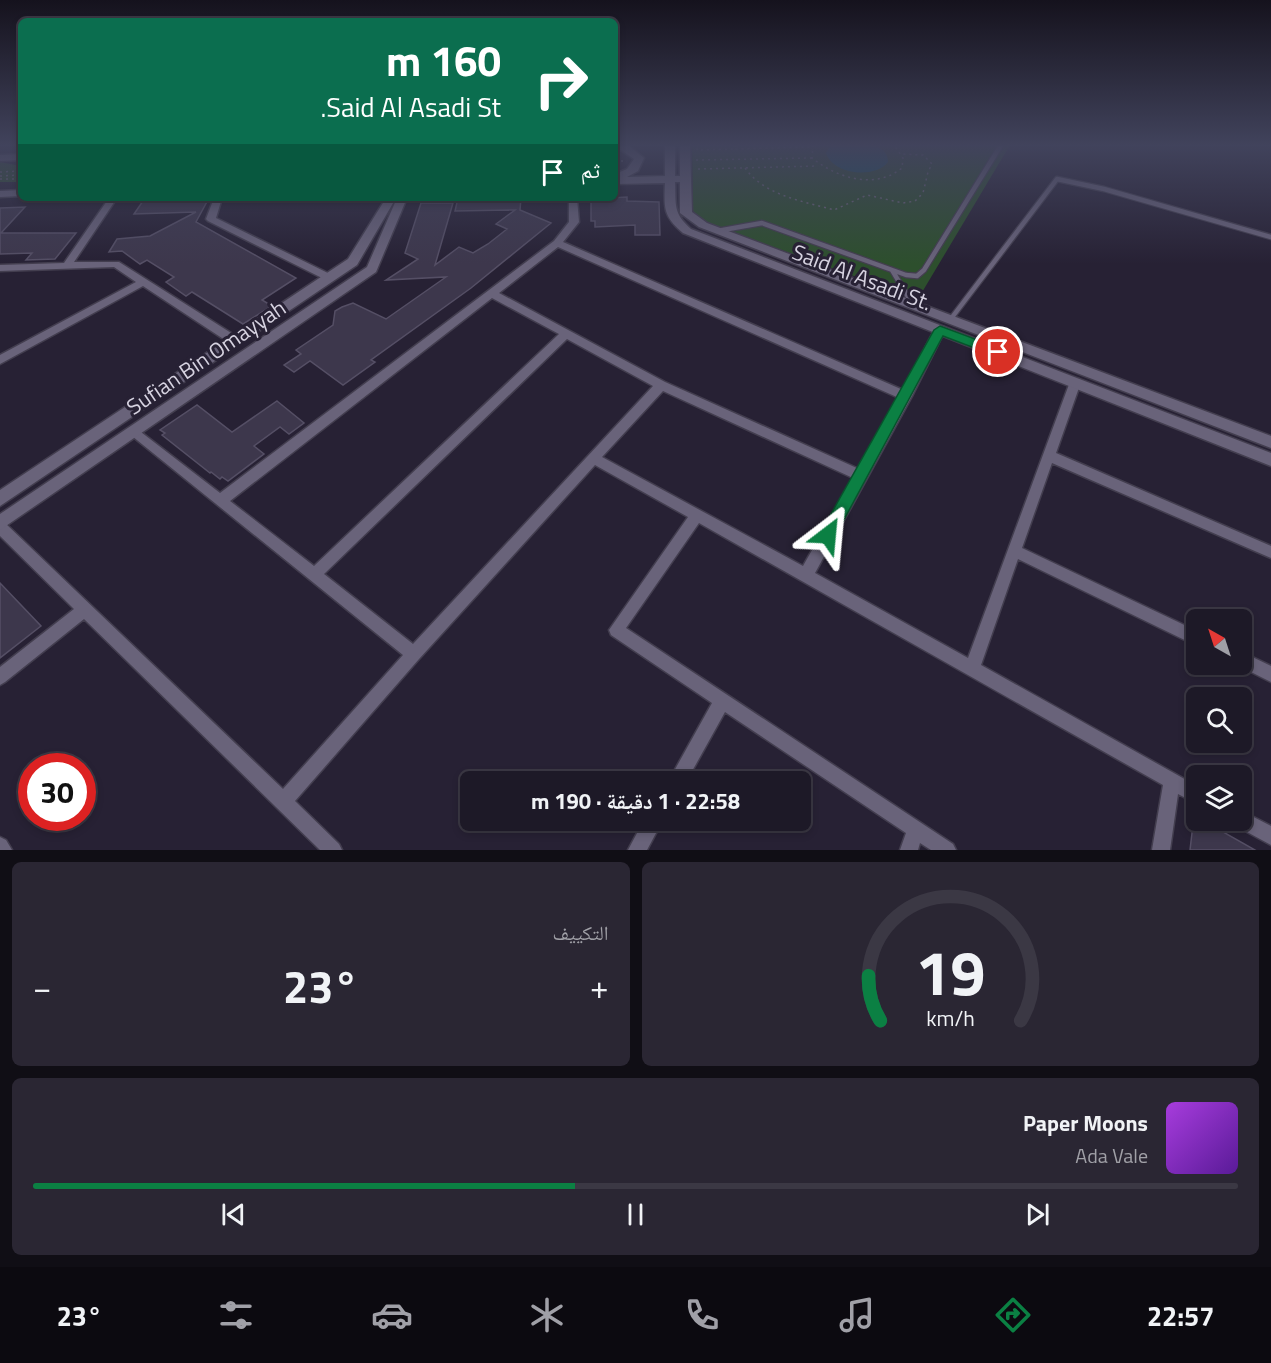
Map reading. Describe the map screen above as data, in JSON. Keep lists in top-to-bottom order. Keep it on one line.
{"streets":{"street":["Said Al Asadi St.","Sufian Bin Omayyah"]},"north":"top left","page":{"turn":["160 m","Said Al Asadi St."],"then":"ثم","limit":"30","trip":"22:58 · 1 دقيقة · 190 m","tile":"التكييف","heat":["−","23°","+"],"song":["Paper Moons","Ada Vale"],"tabs":["22:57","23°"],"gauge":["19","km/h"]}}
